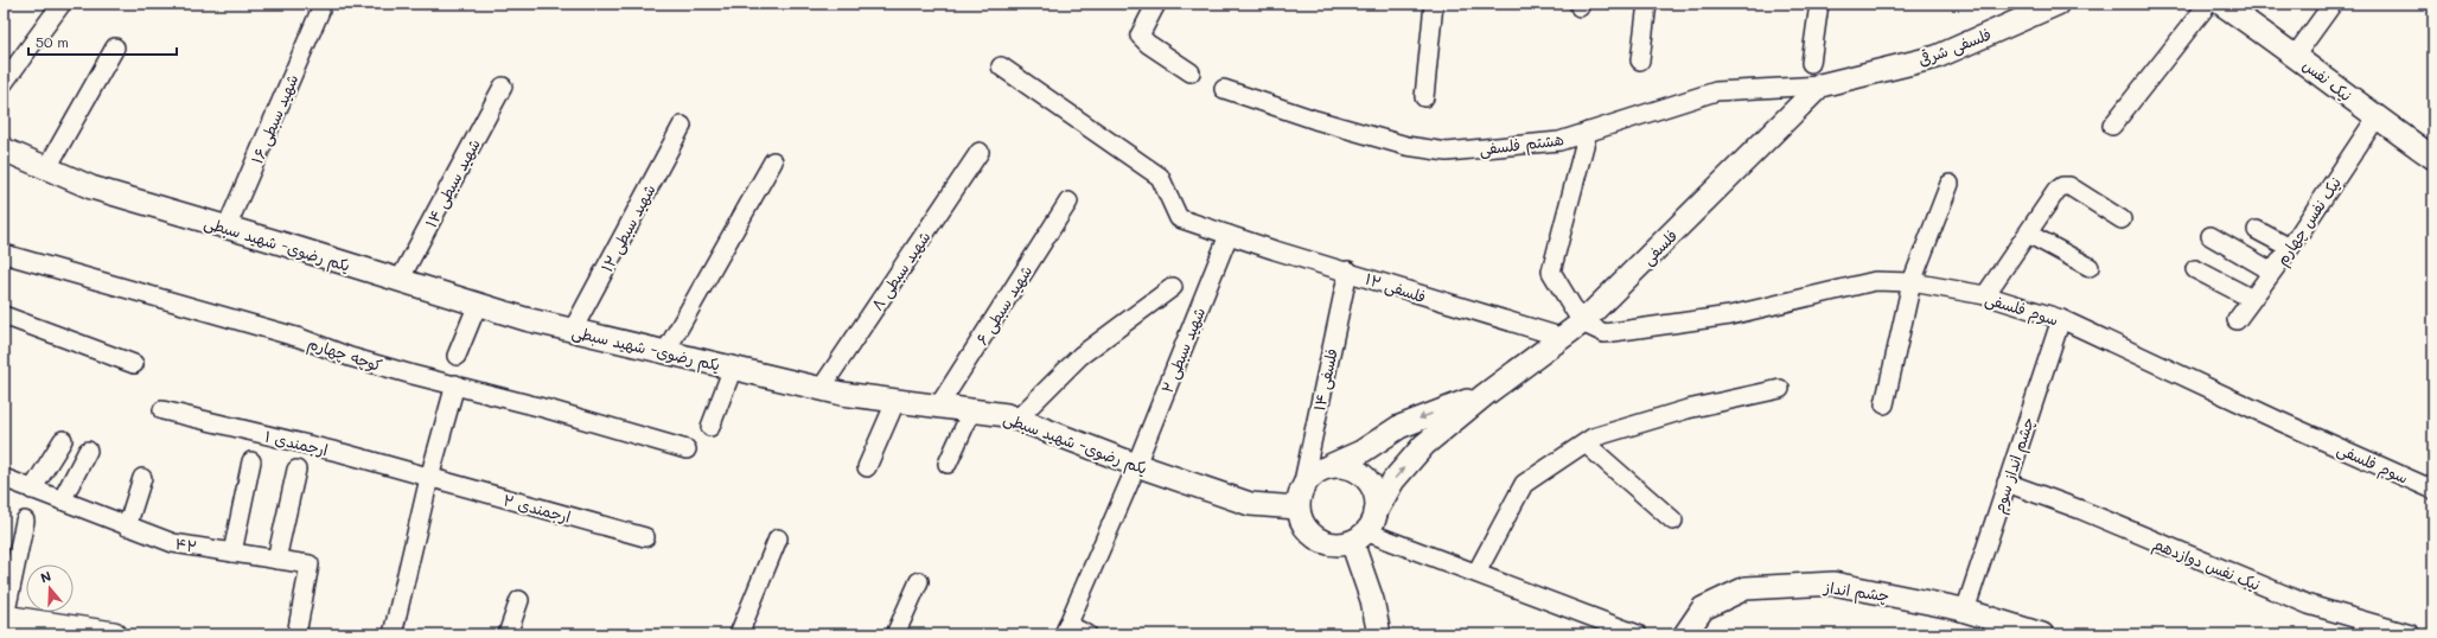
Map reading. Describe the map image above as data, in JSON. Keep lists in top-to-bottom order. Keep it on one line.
{"streets":{"street":["فلسفی شرقی","نیک نفس","شهید سبطی ۱۶","هشتم فلسفی","شهید سبطی ۱۴","نیک نفس چهارم","۱۲ شهید سبطی","یکم رضوی- شهید سبطی","فلسفی","۸ شهید سبطی","۱۲ فلسفی","۶ شهید سبطی","سوم فلسفی","۲ شهید سبطی","کوچه چهارم","۱۴ فلسفی","۱ ارجمندی","چشم انداز سوم","۲ ارجمندی","۴۲","نیک نفس دوازدهم","چشم انداز"]},"crossings":[["فلسفی شرقی","هشتم فلسفی"],["فلسفی شرقی","فلسفی"],["نیک نفس","نیک نفس چهارم"],["شهید سبطی ۱۶","یکم رضوی- شهید سبطی"],["هشتم فلسفی","فلسفی"],["شهید سبطی ۱۴","یکم رضوی- شهید سبطی"],["۱۲ شهید سبطی","یکم رضوی- شهید سبطی"],["یکم رضوی- شهید سبطی","۸ شهید سبطی"],["یکم رضوی- شهید سبطی","۶ شهید سبطی"],["یکم رضوی- شهید سبطی","۲ شهید سبطی"],["یکم رضوی- شهید سبطی","۱۴ فلسفی"],["فلسفی","۱۲ فلسفی"],["فلسفی","سوم فلسفی"],["۱۲ فلسفی","۲ شهید سبطی"],["۱۲ فلسفی","۱۴ فلسفی"],["سوم فلسفی","چشم انداز سوم"],["۱ ارجمندی","۲ ارجمندی"],["چشم انداز سوم","نیک نفس دوازدهم"],["چشم انداز سوم","چشم انداز"]],"scale_bar":"50 m","north":"top"}
